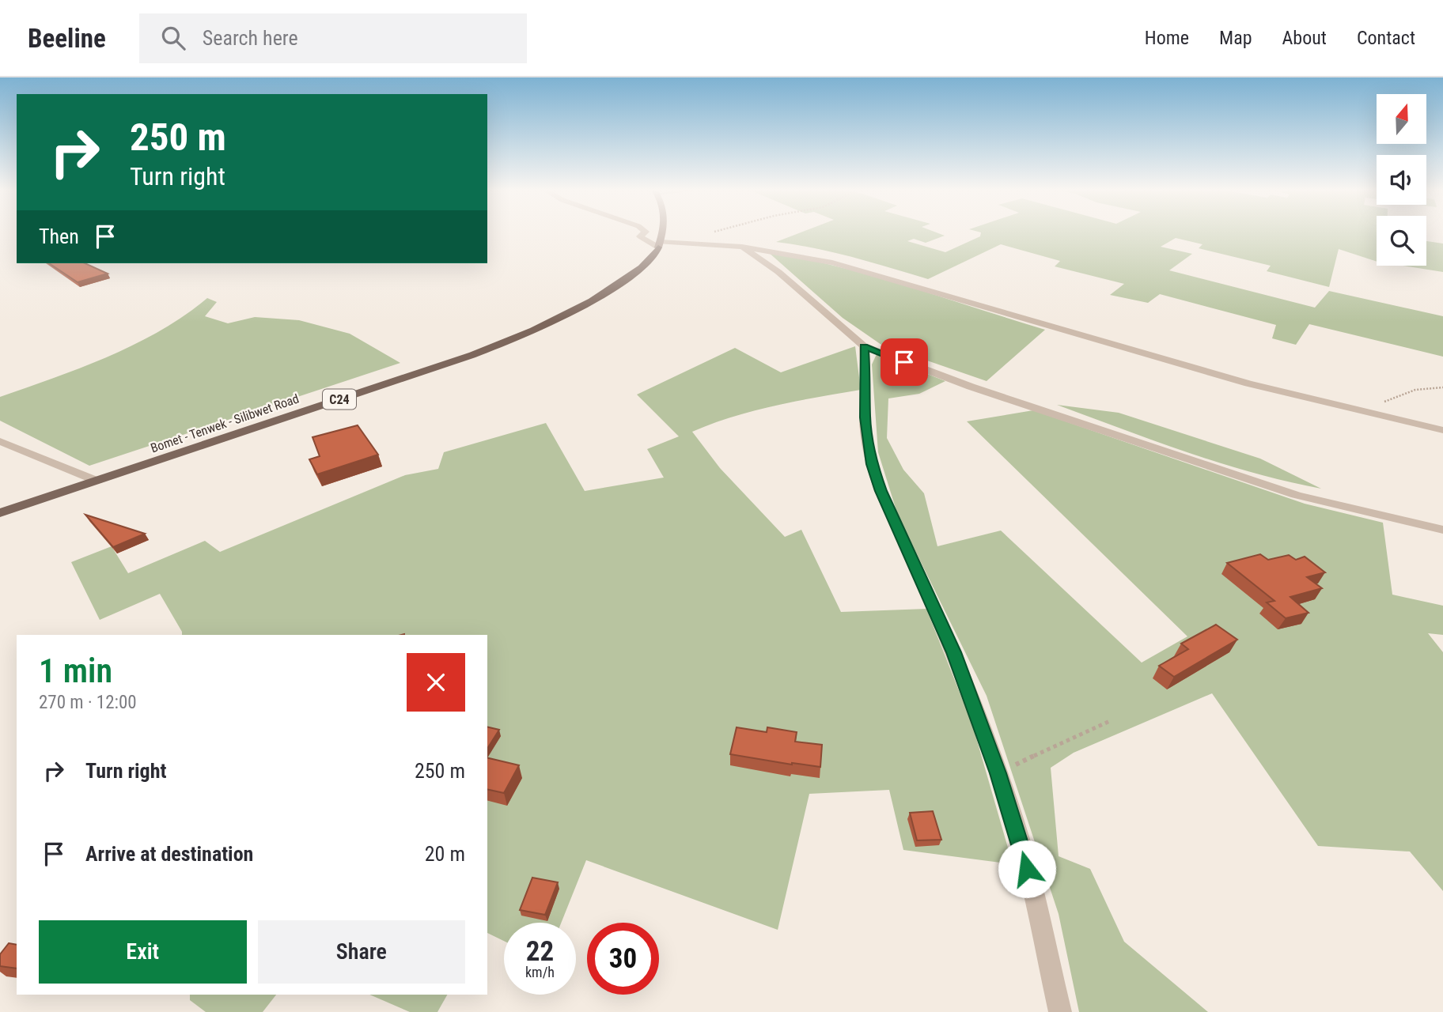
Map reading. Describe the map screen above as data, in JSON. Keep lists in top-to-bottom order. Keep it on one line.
{"streets":{"main road":["C24","Bomet - Tenwek - Silibwet Road"]},"north":"top","page":{"header":"Beeline","search":"Search here","nav":["Home","Map","About","Contact"],"turn":["250 m","Turn right"],"then":"Then","heading":["1 min","270 m · 12:00"],"list":[{"name":"Turn right","value":"250 m"},{"name":"Arrive at destination","value":"20 m"}],"buttons":["Exit","Share"],"speed":"22 km/h","limit":"30"}}
